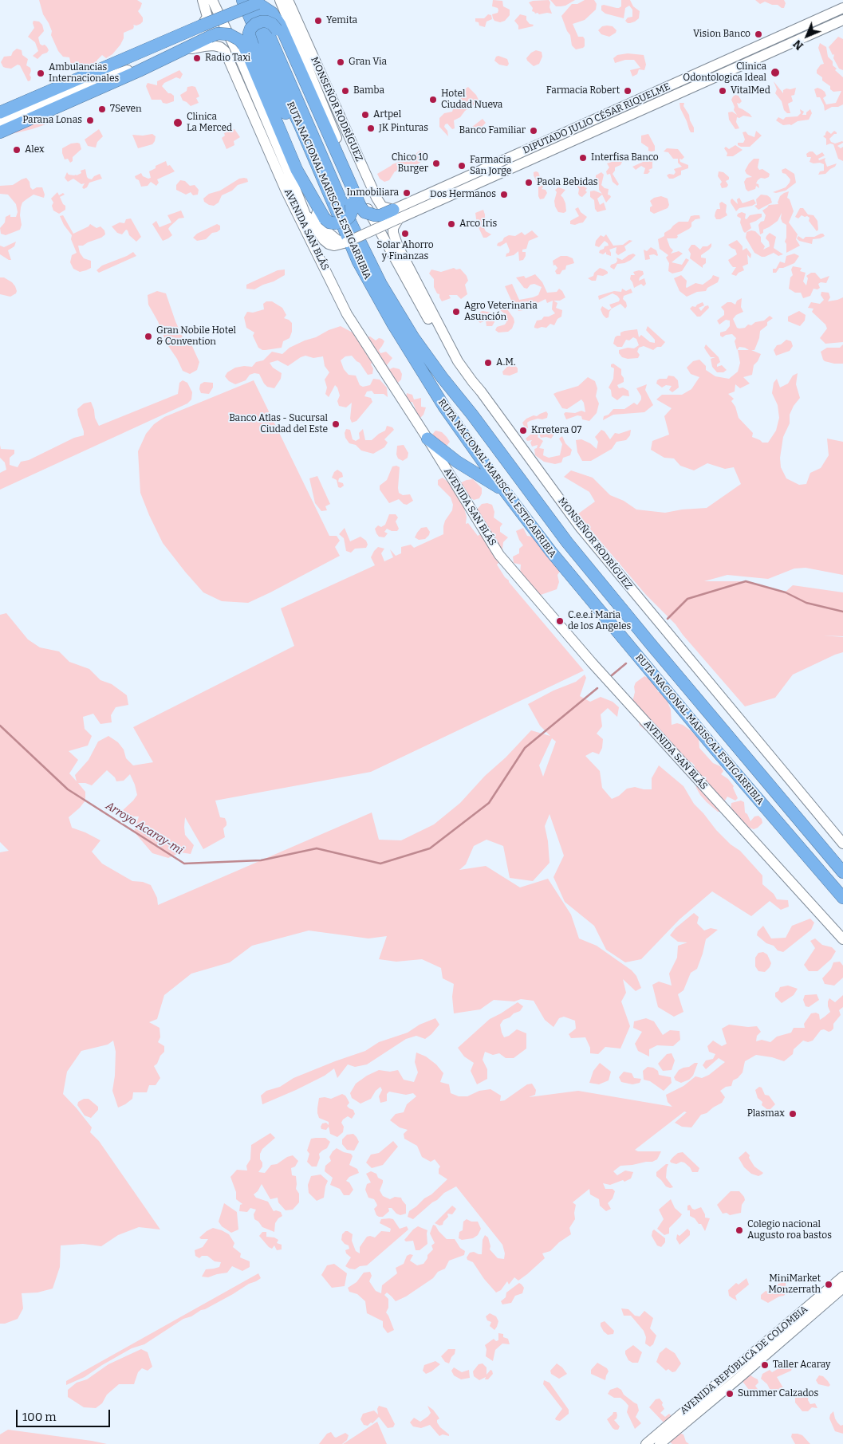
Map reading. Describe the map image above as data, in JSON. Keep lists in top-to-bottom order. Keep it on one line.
{"streets":{"highway":["RUTA NACIONAL MARISCAL ESTIGARRIBIA"],"street":["MONSEÑOR RODRÍGUEZ","DIPUTADO JULIO CÉSAR RIQUELME","AVENIDA SAN BLÁS","AVENIDA REPÚBLICA DE COLOMBIA"]},"crossings":[["MONSEÑOR RODRÍGUEZ","DIPUTADO JULIO CÉSAR RIQUELME"]],"water":["Arroyo Acaray-mi"],"places":["Yemita","Vision Banco","Radio Taxi","Gran Via","Clinica Odontologica Ideal","Ambulancias Internacionales","Bamba","Farmacia Robert","VitalMed","Hotel Ciudad Nueva","7Seven","Artpel","Parana Lonas","Clinica La Merced","JK Pinturas","Banco Familiar","Alex","Interfisa Banco","Chico 10 Burger","Farmacia San Jorge","Paola Bebidas","Inmobiliara","Dos Hermanos","Arco Iris","Solar Ahorro y Finanzas","Agro Veterinaria Asunción","Gran Nobile Hotel & Convention","A.M.","Banco Atlas - Sucursal Ciudad del Este","Krretera 07","C.e.e.i Maria de los Angeles","Plasmax","Colegio nacional Augusto roa bastos","MiniMarket Monzerrath","Taller Acaray","Summer Calzados"],"scale_bar":"100 m","north":"bottom left"}
